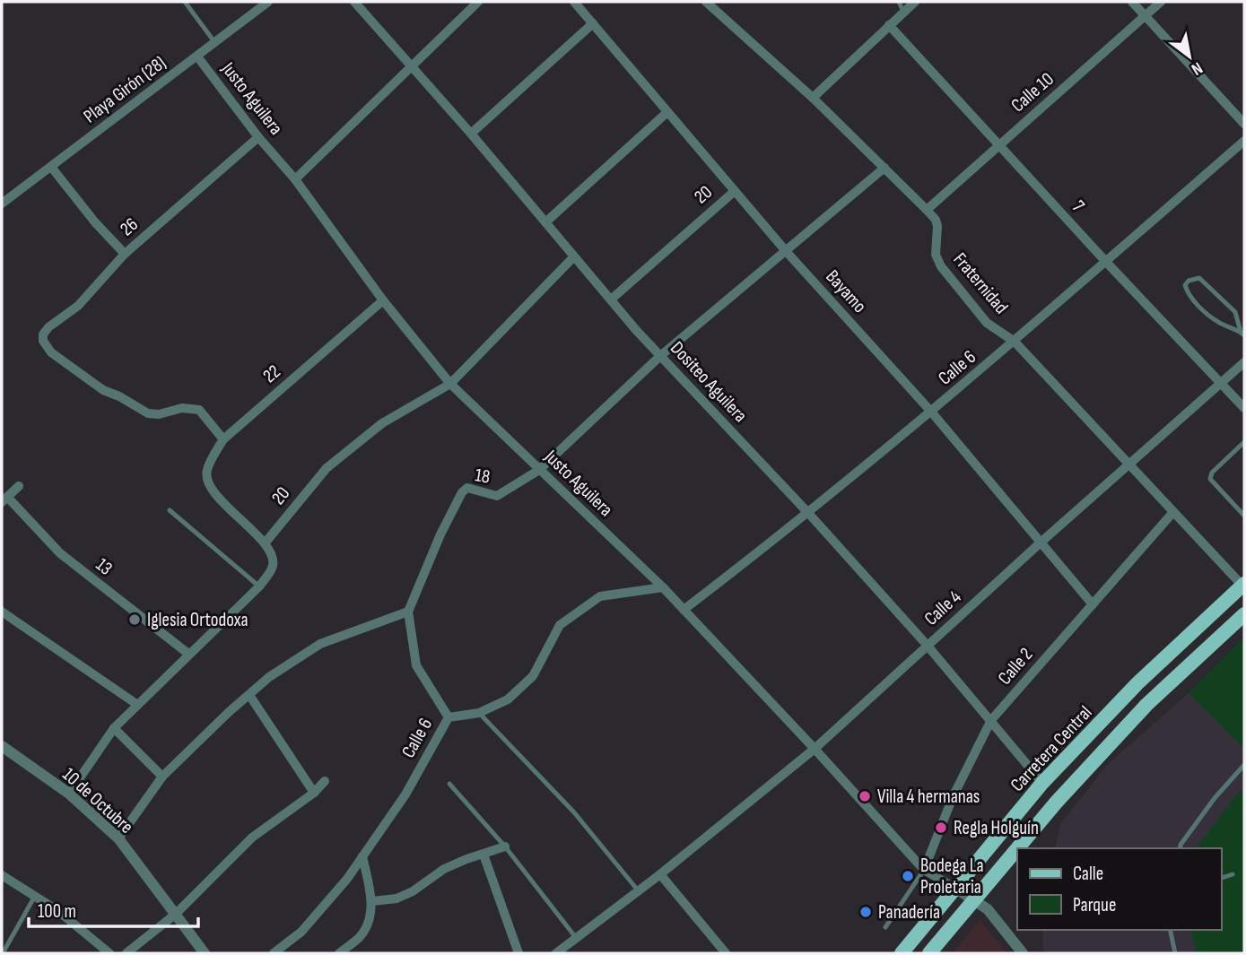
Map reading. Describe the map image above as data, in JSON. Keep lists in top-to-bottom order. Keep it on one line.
{"streets":{"main road":["Carretera Central"],"street":["Playa Girón (28)","Calle 10","Justo Aguilera","20","7","26","Fraternidad","Bayamo","Calle 6","22","Dositeo Aguilera","18","13","Calle 4","Calle 2","10 de Octubre"]},"crossings":[["Playa Girón (28)","Justo Aguilera"],["Calle 10","7"],["Calle 10","Fraternidad"],["Justo Aguilera","20"],["Justo Aguilera","26"],["Justo Aguilera","Calle 6"],["Justo Aguilera","22"],["Justo Aguilera","18"],["Justo Aguilera","Calle 4"],["Justo Aguilera","Calle 2"],["Justo Aguilera","Carretera Central"],["20","Bayamo"],["20","22"],["20","Dositeo Aguilera"],["7","Calle 6"],["7","Calle 4"],["26","22"],["Fraternidad","Calle 6"],["Fraternidad","18"],["Fraternidad","Calle 4"],["Fraternidad","Calle 2"],["Fraternidad","Carretera Central"],["Bayamo","Calle 6"],["Bayamo","18"],["Bayamo","Calle 4"],["Bayamo","Calle 2"],["Calle 6","Dositeo Aguilera"],["Dositeo Aguilera","18"],["Dositeo Aguilera","Calle 4"],["Dositeo Aguilera","Calle 2"],["Dositeo Aguilera","Carretera Central"]],"places":["Iglesia Ortodoxa","Villa 4 hermanas","Regla Holguín","Bodega La Proletaria","Panadería"],"legend":["Calle","Parque"],"scale_bar":"100 m","north":"bottom right"}
